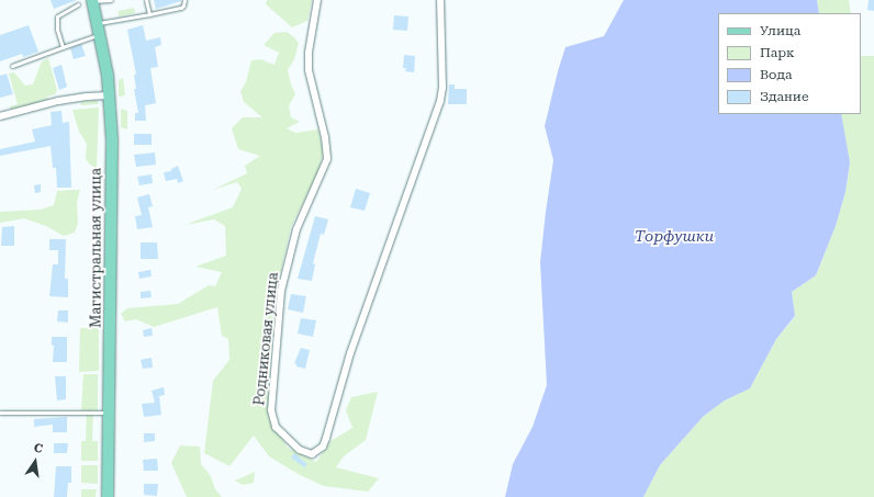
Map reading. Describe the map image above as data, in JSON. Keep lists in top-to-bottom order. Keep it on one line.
{"streets":{"main road":["Магистральная улица"],"street":["Родниковая улица"]},"water":["Торфушки"],"legend":["Улица","Парк","Вода","Здание"],"north":"top"}
